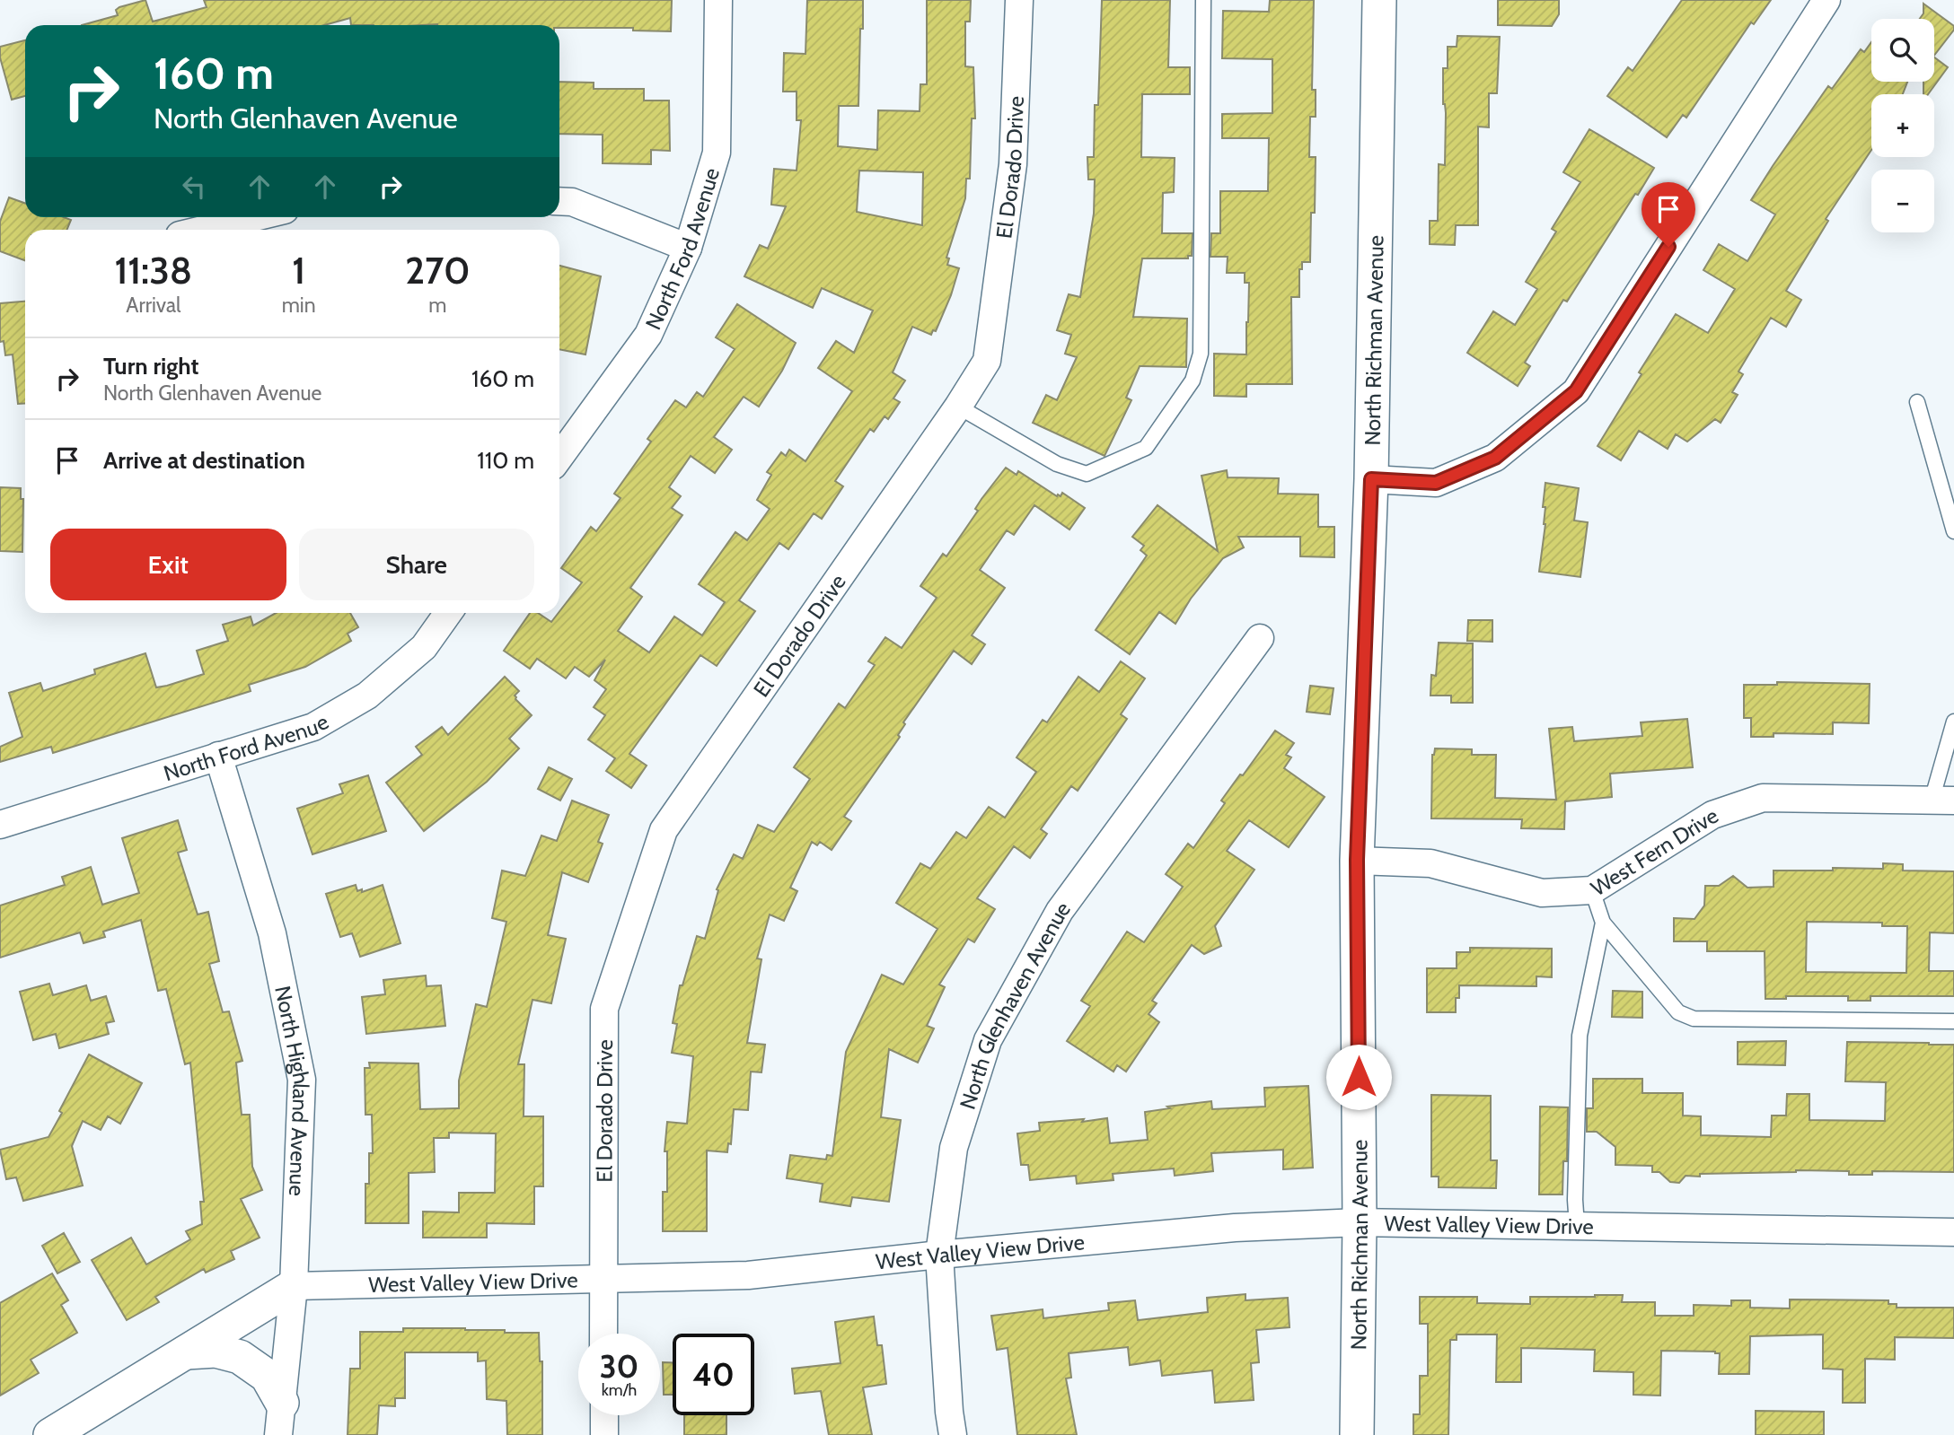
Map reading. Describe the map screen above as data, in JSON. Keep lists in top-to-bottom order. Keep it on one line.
{"streets":{"street":["El Dorado Drive","North Ford Avenue","North Richman Avenue","West Fern Drive","North Glenhaven Avenue","North Highland Avenue","West Valley View Drive"]},"crossings":[["El Dorado Drive","West Valley View Drive"],["North Ford Avenue","North Highland Avenue"],["North Richman Avenue","West Fern Drive"],["North Richman Avenue","West Valley View Drive"],["North Glenhaven Avenue","West Valley View Drive"],["North Highland Avenue","West Valley View Drive"]],"page":{"map_buttons":["+","−"],"turn":["160 m","North Glenhaven Avenue"],"eta":["11:38","Arrival","1","min","270","m"],"list":[{"name":"Turn right","note":"North Glenhaven Avenue","value":"160 m"},{"name":"Arrive at destination","value":"110 m"}],"buttons":["Exit","Share"],"speed":"30 km/h","limit":"40"}}
